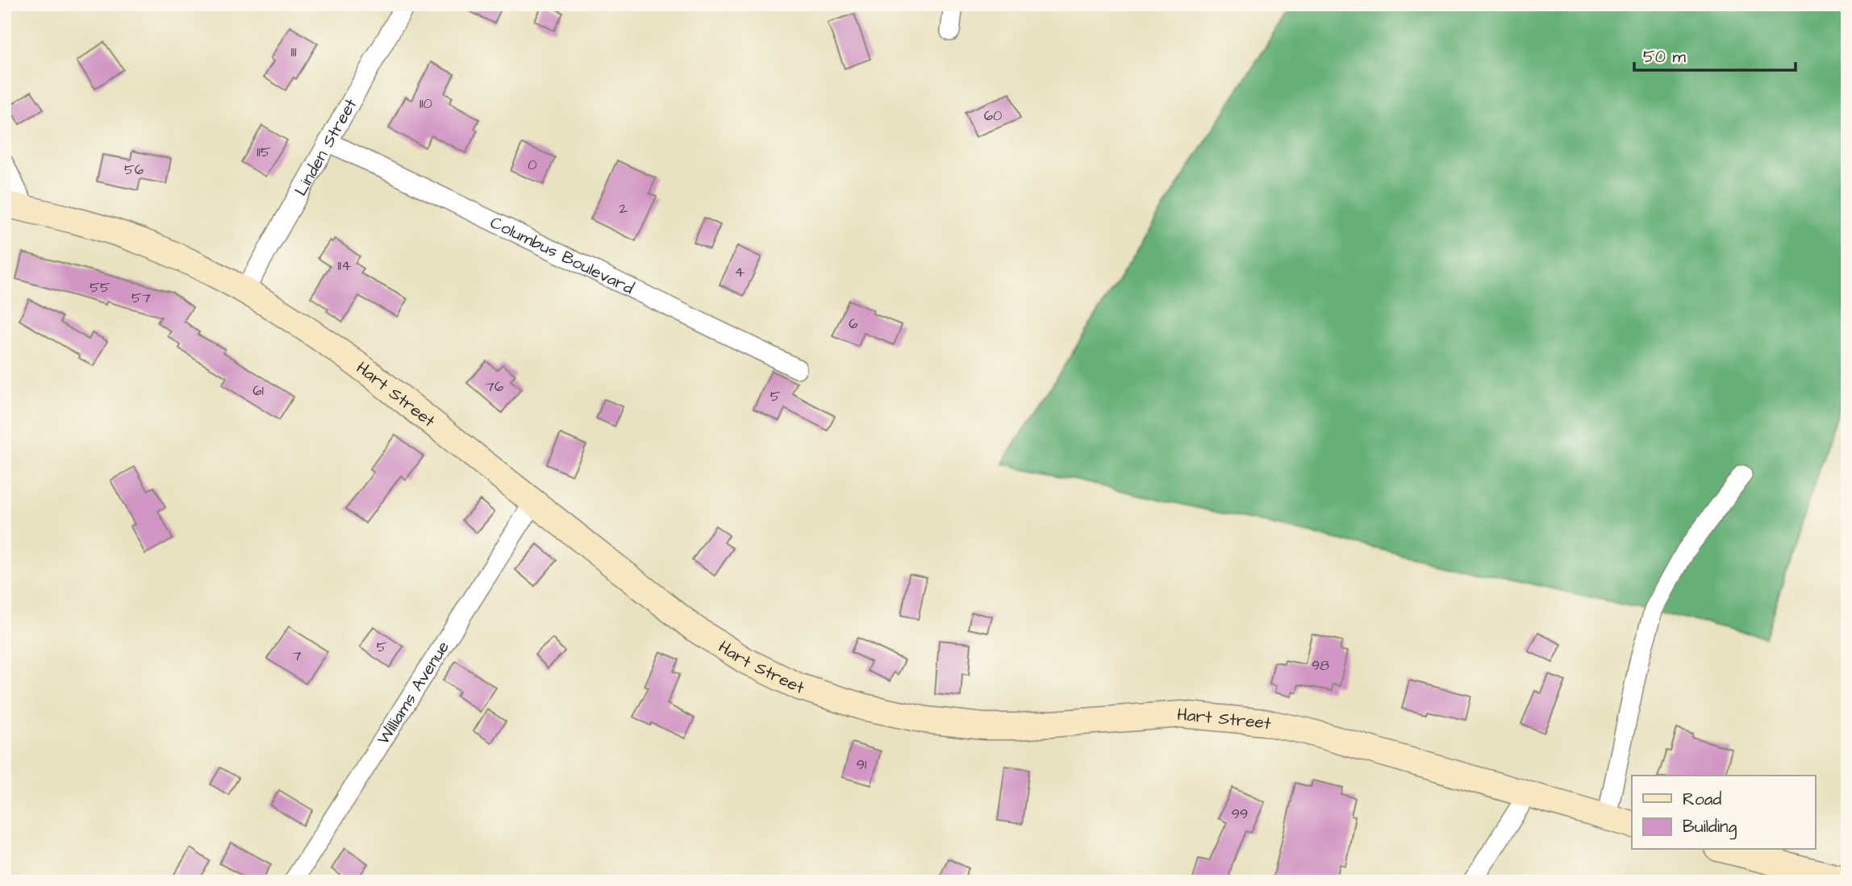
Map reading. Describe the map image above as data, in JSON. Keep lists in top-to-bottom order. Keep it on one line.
{"streets":{"main road":["Hart Street"],"street":["Linden Street","Columbus Boulevard","Williams Avenue"]},"crossings":[["Linden Street","Columbus Boulevard"],["Linden Street","Hart Street"],["Hart Street","Williams Avenue"]],"house_numbers":["111","110","60","115","0","56","2","114","4","55","57","6","76","61","5","5","7","98","91","99"],"legend":["Road","Building"],"scale_bar":"50 m"}
